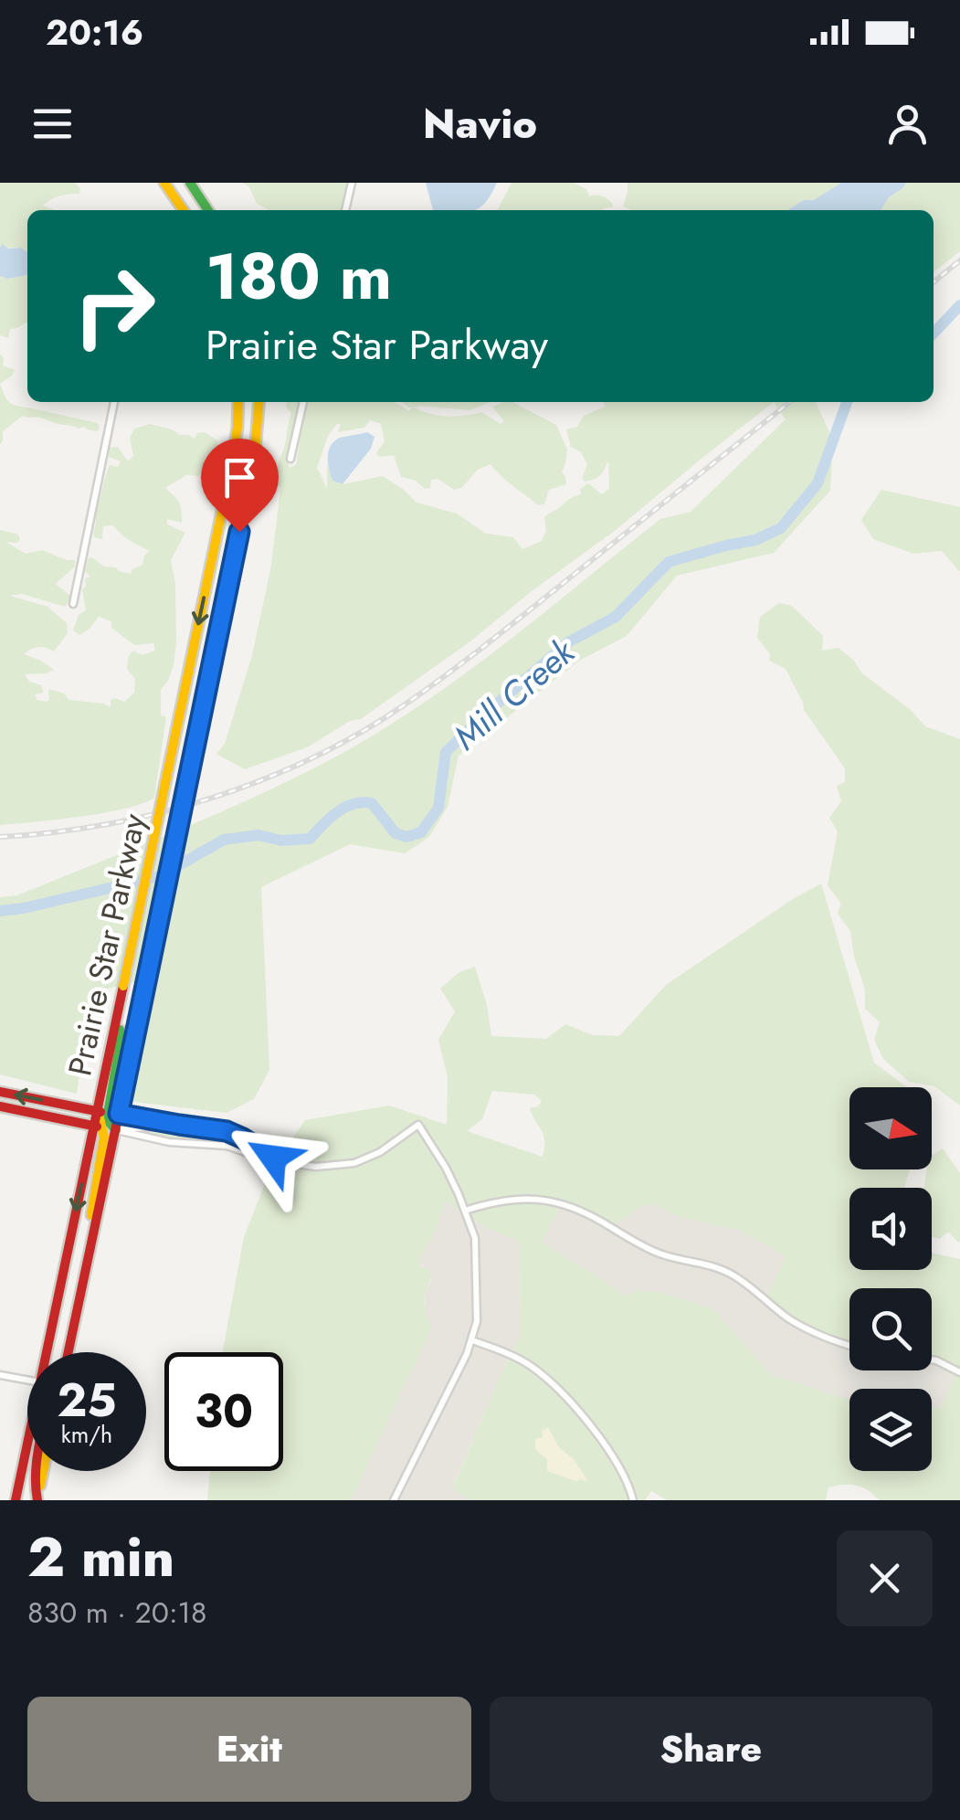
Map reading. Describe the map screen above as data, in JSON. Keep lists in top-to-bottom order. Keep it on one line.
{"streets":{"main road":["Prairie Star Parkway"]},"water":["Mill Creek"],"north":"right","page":{"status":"20:16","header":"Navio","turn":["180 m","Prairie Star Parkway"],"speed":"25 km/h","limit":"30","heading":["2 min","830 m · 20:18"],"buttons":["Exit","Share"]}}
